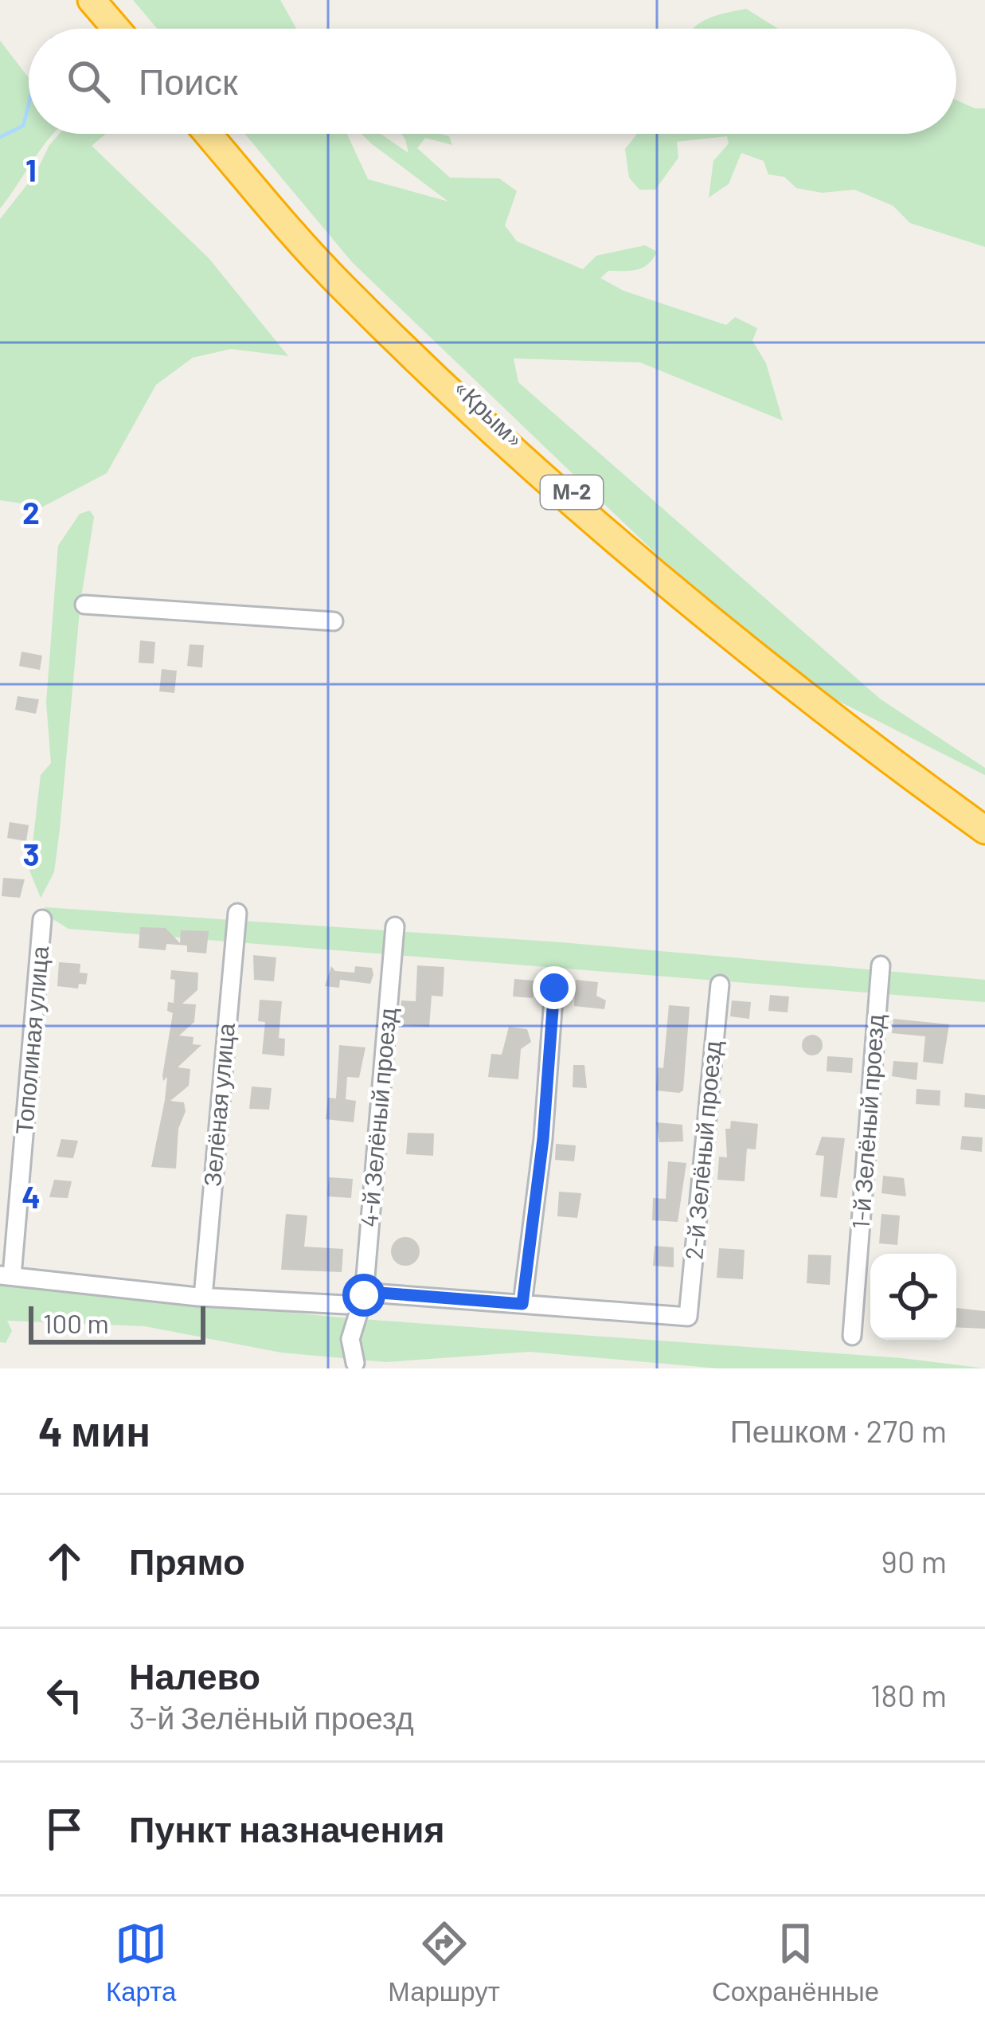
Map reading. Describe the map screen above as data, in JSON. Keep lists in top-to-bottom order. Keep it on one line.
{"streets":{"highway":["«Крым»","М-2"],"street":["Тополиная улица","Зелёная улица","4-й Зелёный проезд","1-й Зелёный проезд","2-й Зелёный проезд"]},"scale_bar":"100 m","page":{"search":"Поиск","scale":"100 m","heading":["4 мин","Пешком · 270 m"],"list":[["Прямо","90 m"],["Налево","3-й Зелёный проезд","180 m"],"Пункт назначения"],"nav":["Карта","Маршрут","Сохранённые"]},"grid":{"rows":["1","2","3","4"]}}
